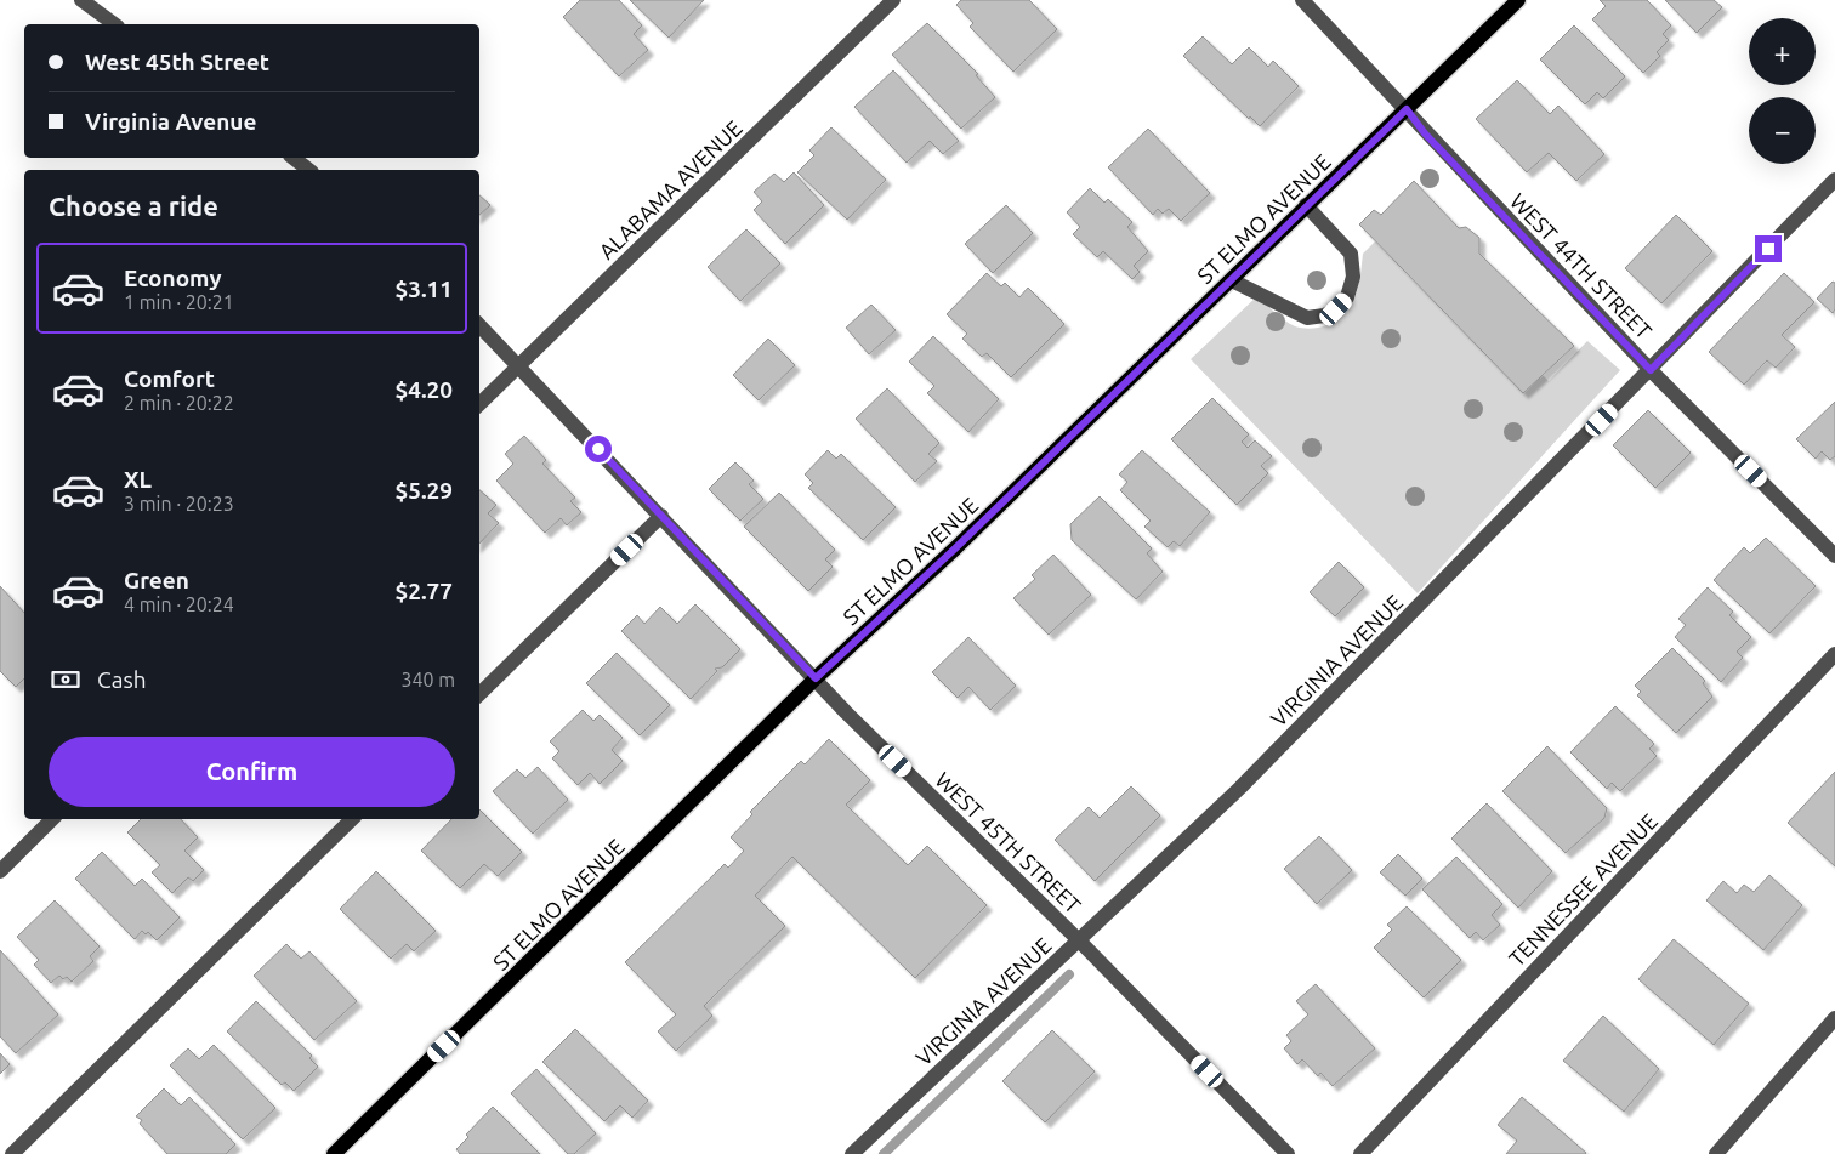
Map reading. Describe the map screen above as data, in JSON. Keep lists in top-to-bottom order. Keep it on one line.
{"streets":{"main road":["ST ELMO AVENUE"],"street":["ALABAMA AVENUE","WEST 44TH STREET","VIRGINIA AVENUE","WEST 45TH STREET","TENNESSEE AVENUE"]},"crossings":[["ALABAMA AVENUE","WEST 45TH STREET"],["ST ELMO AVENUE","WEST 44TH STREET"],["ST ELMO AVENUE","WEST 45TH STREET"],["WEST 44TH STREET","VIRGINIA AVENUE"],["VIRGINIA AVENUE","WEST 45TH STREET"]],"page":{"map_buttons":["+","−"],"banner":["West 45th Street","Virginia Avenue"],"heading":"Choose a ride","list":[{"name":"Economy","note":"1 min · 20:21","value":"$3.11"},{"name":"Comfort","note":"2 min · 20:22","value":"$4.20"},{"name":"XL","note":"3 min · 20:23","value":"$5.29"},{"name":"Green","note":"4 min · 20:24","value":"$2.77"}],"pay":["Cash","340 m"],"buttons":"Confirm"}}
